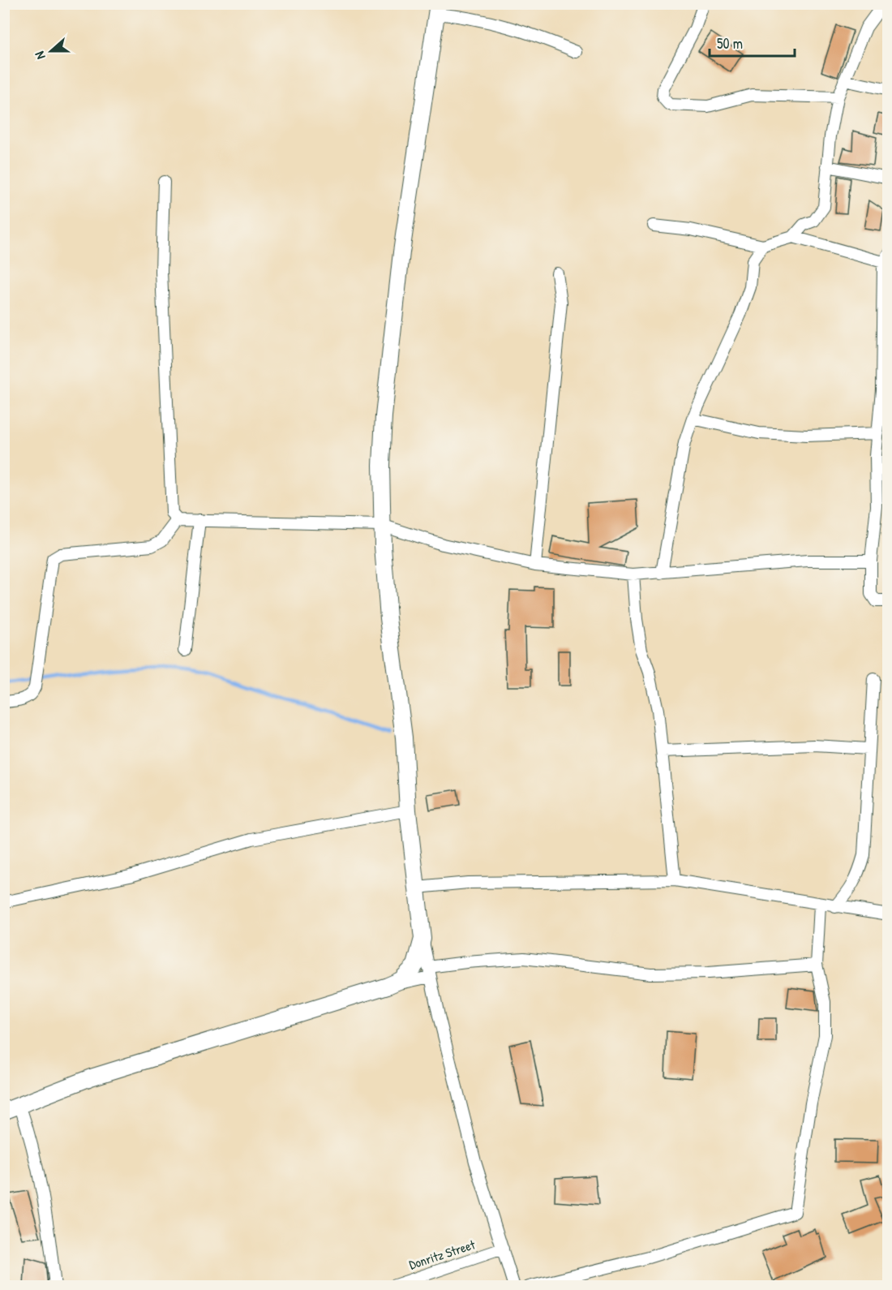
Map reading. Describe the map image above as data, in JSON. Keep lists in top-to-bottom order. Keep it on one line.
{"streets":{"street":["Donritz Street"]},"scale_bar":"50 m","north":"left"}
